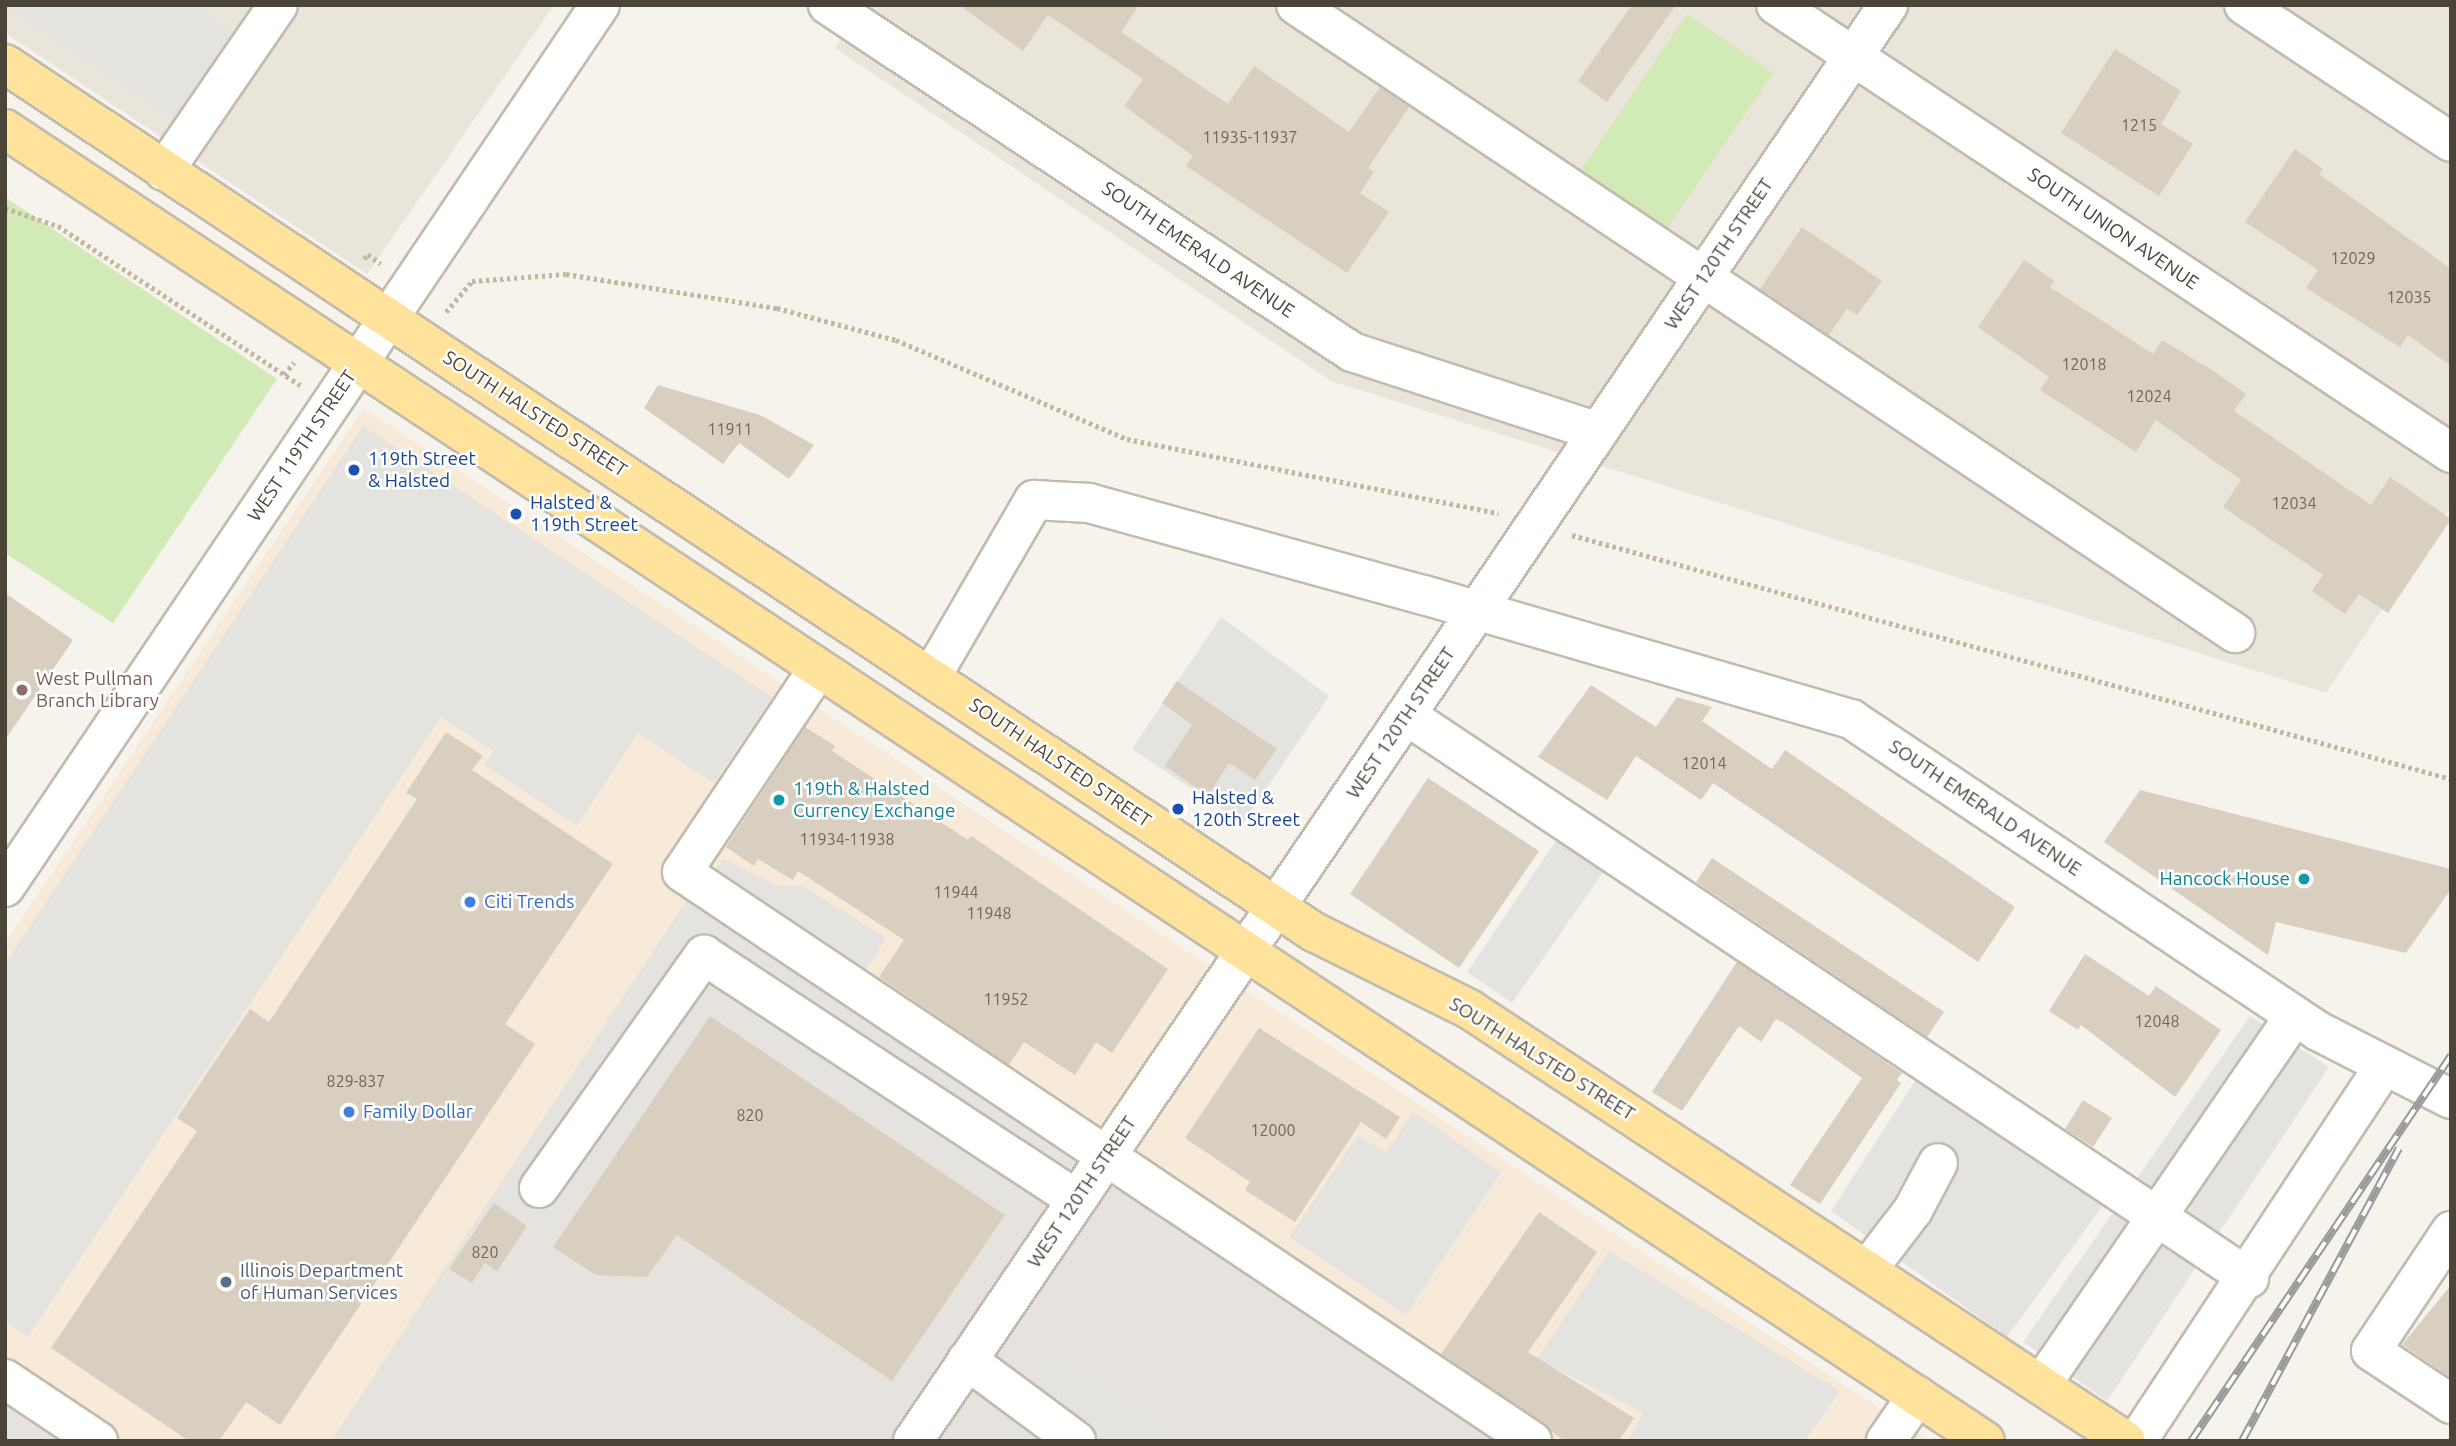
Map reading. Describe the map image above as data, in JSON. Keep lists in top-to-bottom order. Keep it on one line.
{"streets":{"main road":["SOUTH HALSTED STREET"],"street":["SOUTH UNION AVENUE","SOUTH EMERALD AVENUE","WEST 120TH STREET","WEST 119TH STREET"]},"crossings":[["SOUTH UNION AVENUE","WEST 120TH STREET"],["SOUTH EMERALD AVENUE","WEST 120TH STREET"],["SOUTH EMERALD AVENUE","SOUTH HALSTED STREET"],["WEST 120TH STREET","SOUTH HALSTED STREET"],["SOUTH HALSTED STREET","WEST 119TH STREET"]],"places":["119th Street & Halsted","Halsted & 119th Street","West Pullman Branch Library","119th & Halsted Currency Exchange","Halsted & 120th Street","Hancock House","Citi Trends","Family Dollar","Illinois Department of Human Services"],"house_numbers":["1215","11935-11937","12029","12035","12018","12024","11911","12034","12014","11934-11938","11944","11948","11952","12048","829-837","820","12000","820"]}
